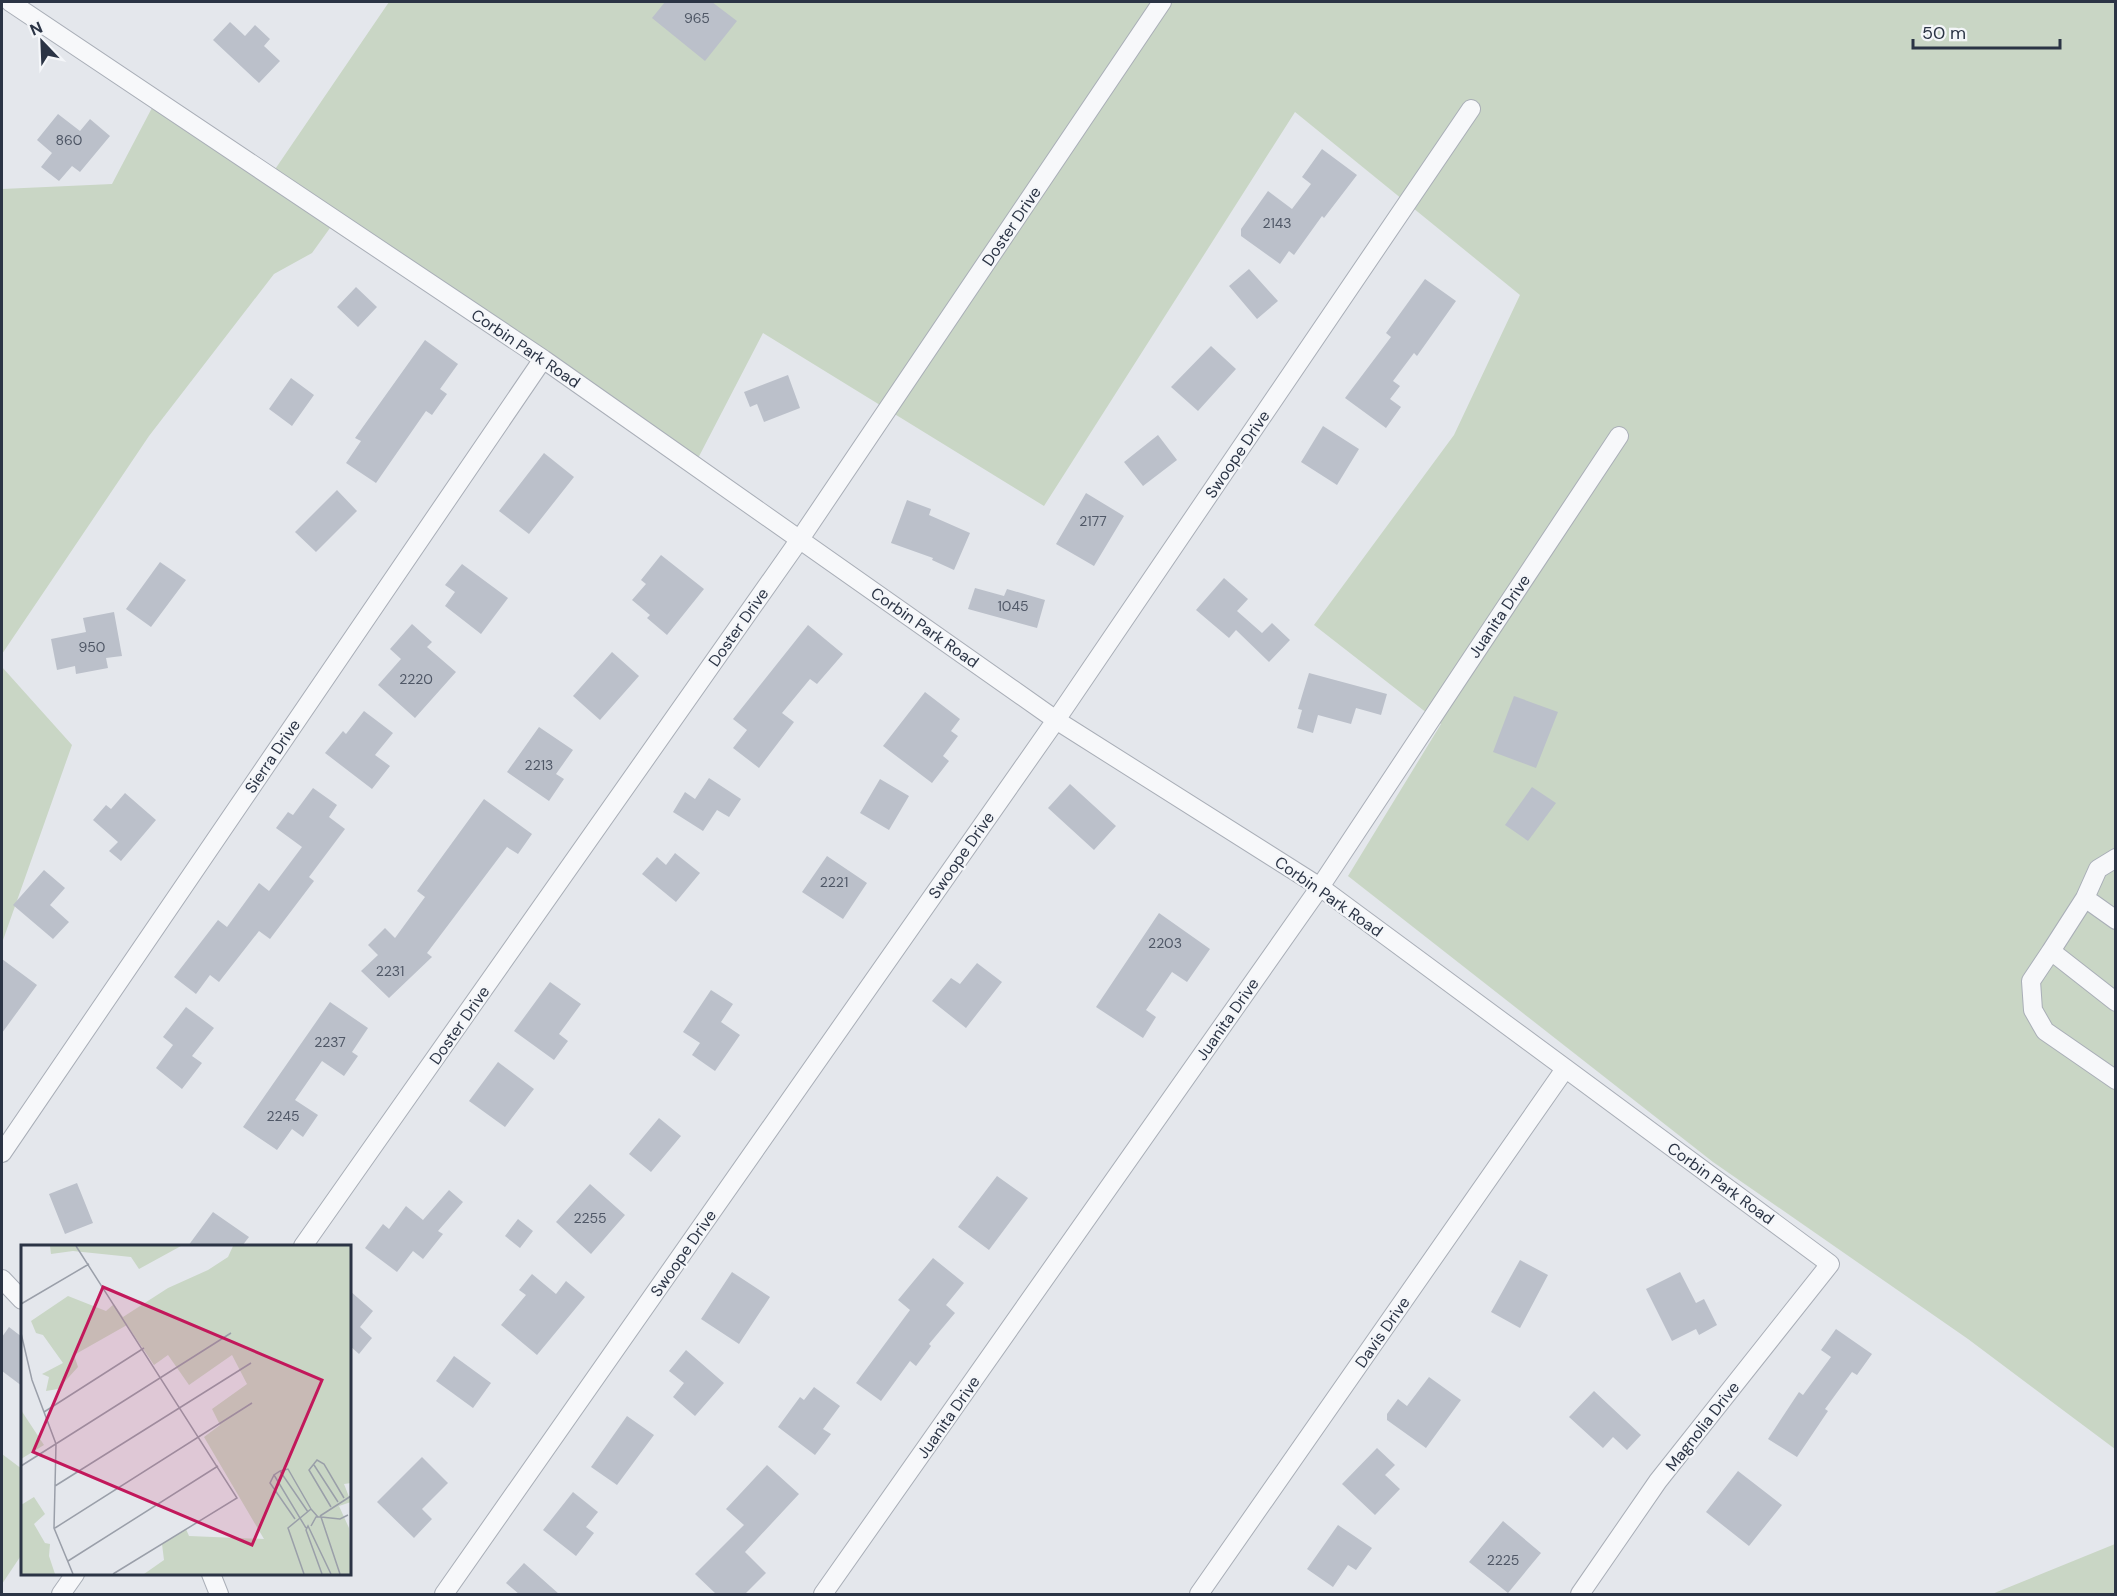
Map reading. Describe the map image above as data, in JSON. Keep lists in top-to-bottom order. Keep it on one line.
{"streets":{"street":["Doster Drive","Corbin Park Road","Swoope Drive","Juanita Drive","Sierra Drive","Davis Drive","Magnolia Drive"]},"crossings":[["Doster Drive","Corbin Park Road"],["Corbin Park Road","Swoope Drive"],["Corbin Park Road","Juanita Drive"],["Corbin Park Road","Sierra Drive"],["Corbin Park Road","Davis Drive"],["Corbin Park Road","Magnolia Drive"]],"house_numbers":["965","860","2143","2177","1045","950","2220","2213","2221","2203","2231","2237","2245","2255","2225"],"scale_bar":"50 m","north":"top left"}
